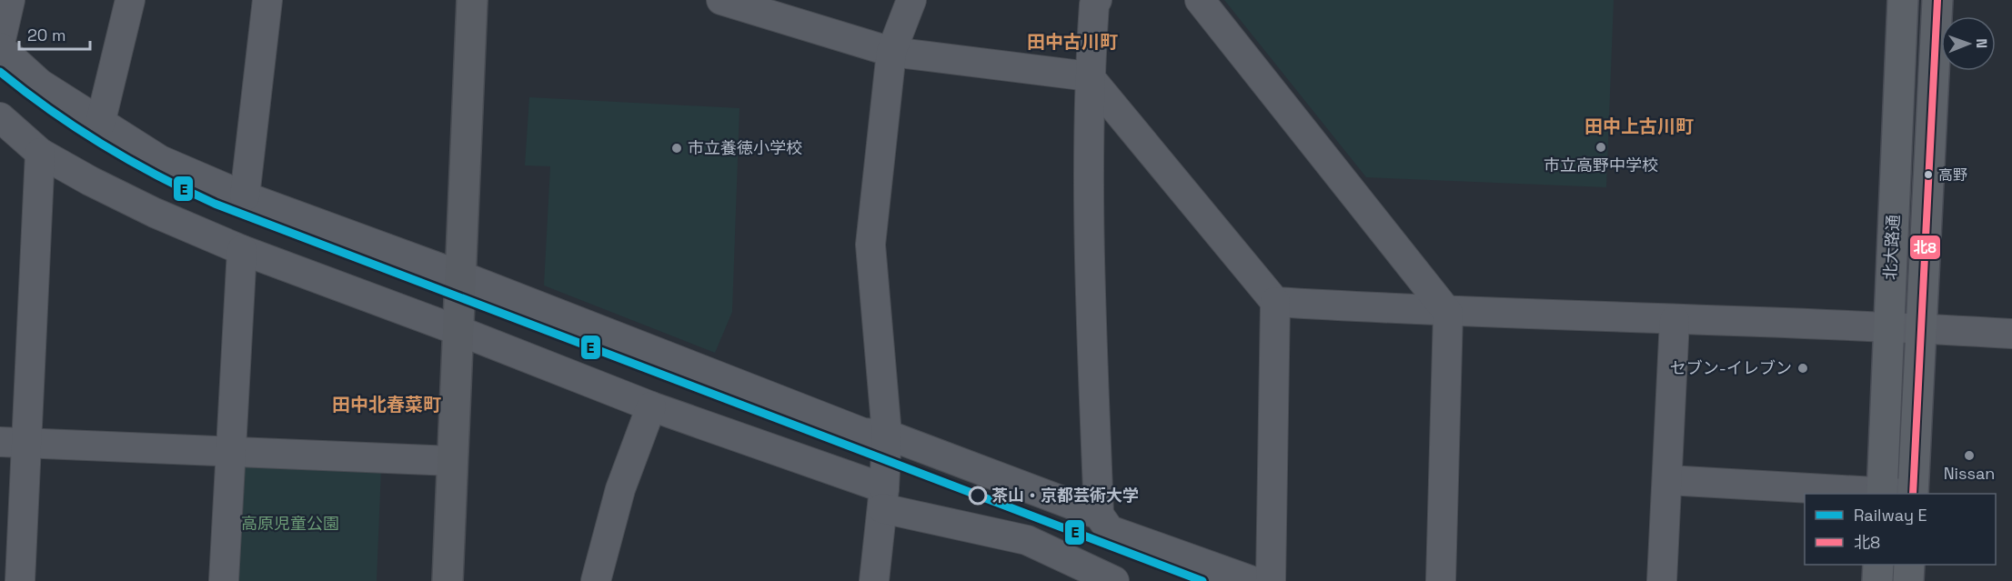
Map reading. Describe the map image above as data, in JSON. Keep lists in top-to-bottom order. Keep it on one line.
{"streets":{"main road":["北大路通"]},"districts":["田中古川町","田中上古川町","田中北春菜町"],"parks":["高原児童公園"],"places":["市立高野中学校","市立養徳小学校","高野","セブン-イレブン","Nissan","茶山・京都芸術大学"],"lines":["transit line 北8","rail line E"],"legend":["Railway E","北8"],"scale_bar":"20 m","north":"right"}
